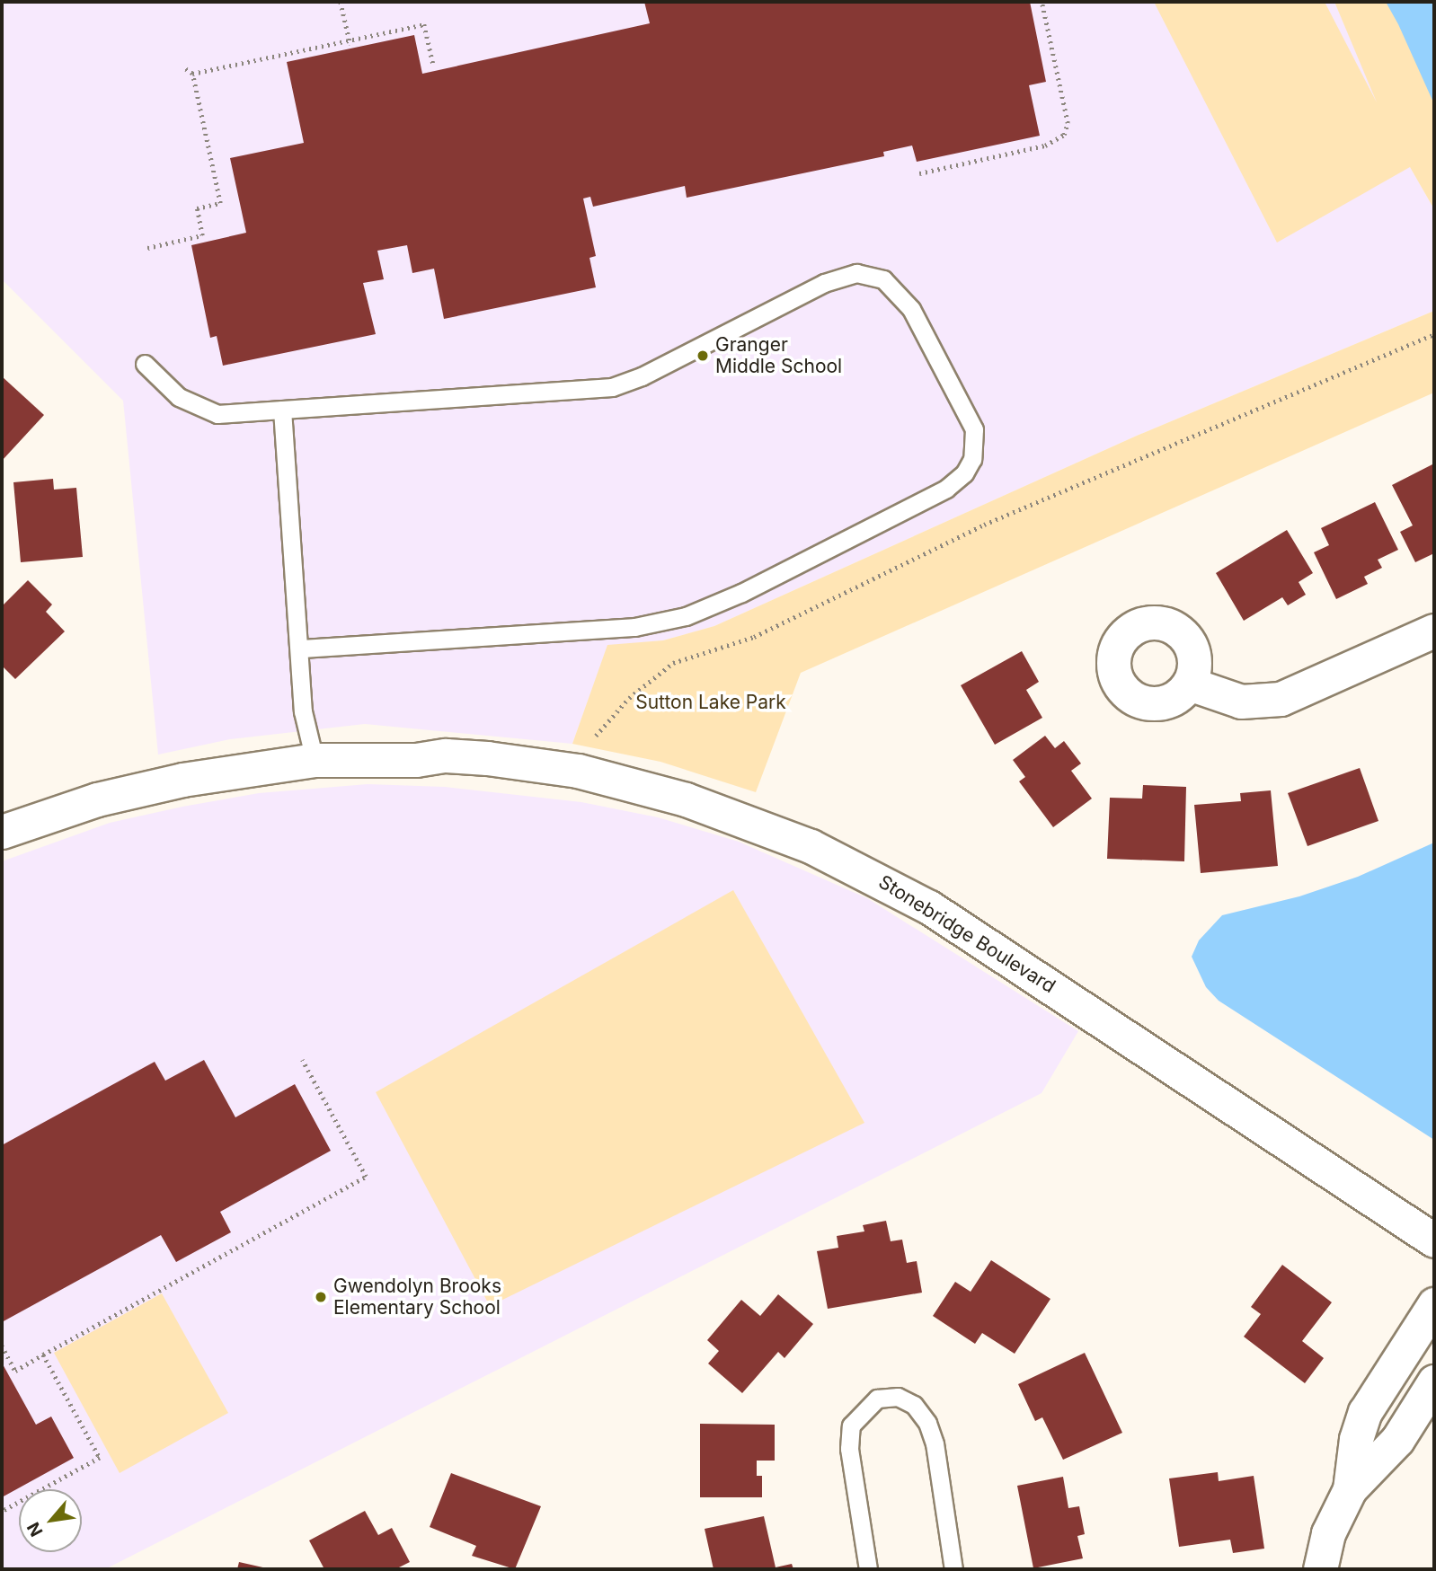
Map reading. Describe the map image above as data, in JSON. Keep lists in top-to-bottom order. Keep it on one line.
{"streets":{"street":["Stonebridge Boulevard"]},"parks":["Sutton Lake Park"],"places":["Granger Middle School","Gwendolyn Brooks Elementary School"],"north":"bottom left"}
